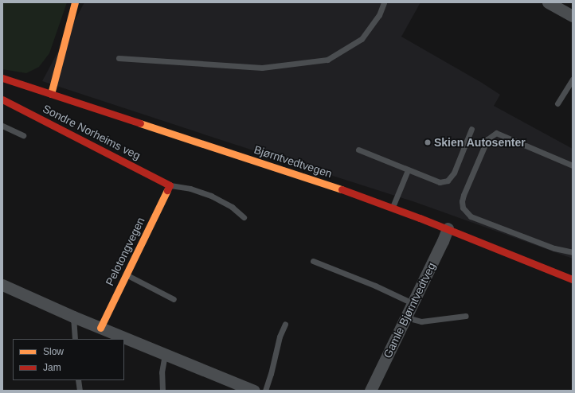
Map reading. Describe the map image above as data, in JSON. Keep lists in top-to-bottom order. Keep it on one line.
{"streets":{"main road":["Sondre Norheims veg","Bjørntvedtvegen","Pelotongvegen"],"street":["Gamle Bjørntvedtveg"]},"crossings":[["Sondre Norheims veg","Pelotongvegen"],["Bjørntvedtvegen","Gamle Bjørntvedtveg"]],"places":["Skien Autosenter"],"legend":["Slow","Jam"]}
